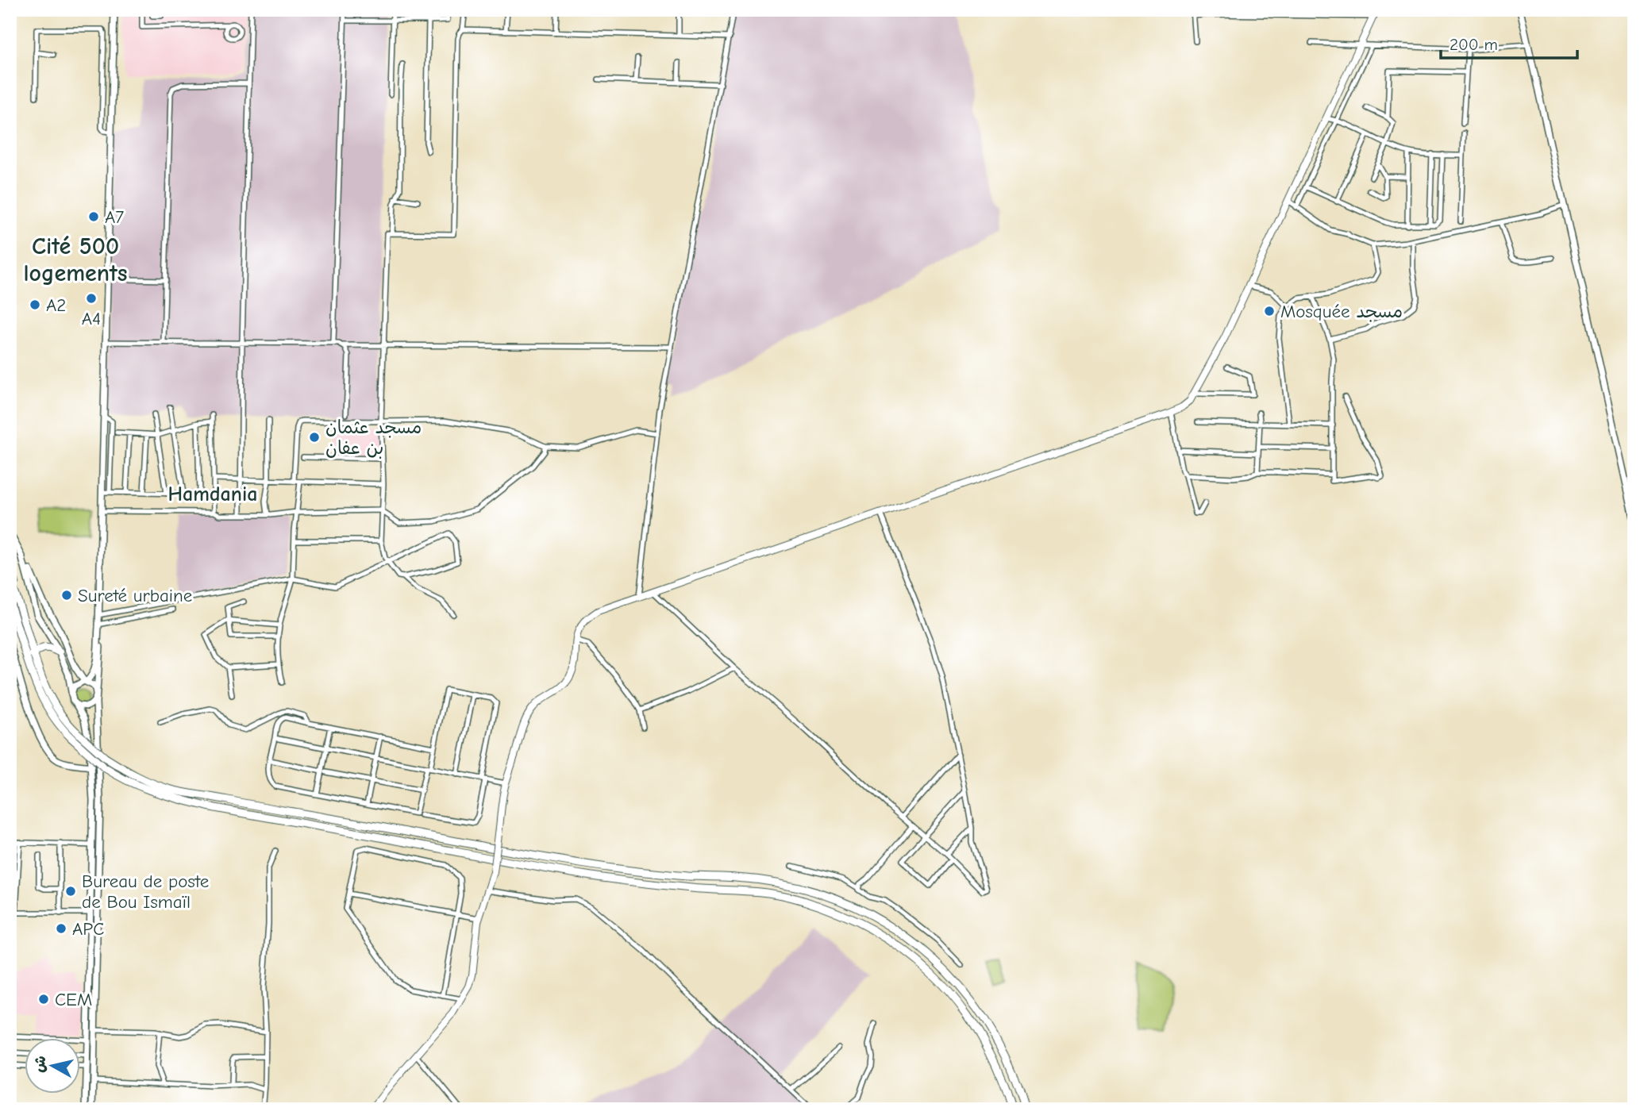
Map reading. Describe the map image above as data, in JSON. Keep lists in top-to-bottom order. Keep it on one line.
{"districts":["Cité 500 logements","Hamdania"],"places":["A7","A4","A2","Mosquée مسجد","مسجد عثمان بن عفان","Sureté urbaine","Bureau de poste de Bou Ismaïl","APC","CEM"],"scale_bar":"200 m","north":"left"}
